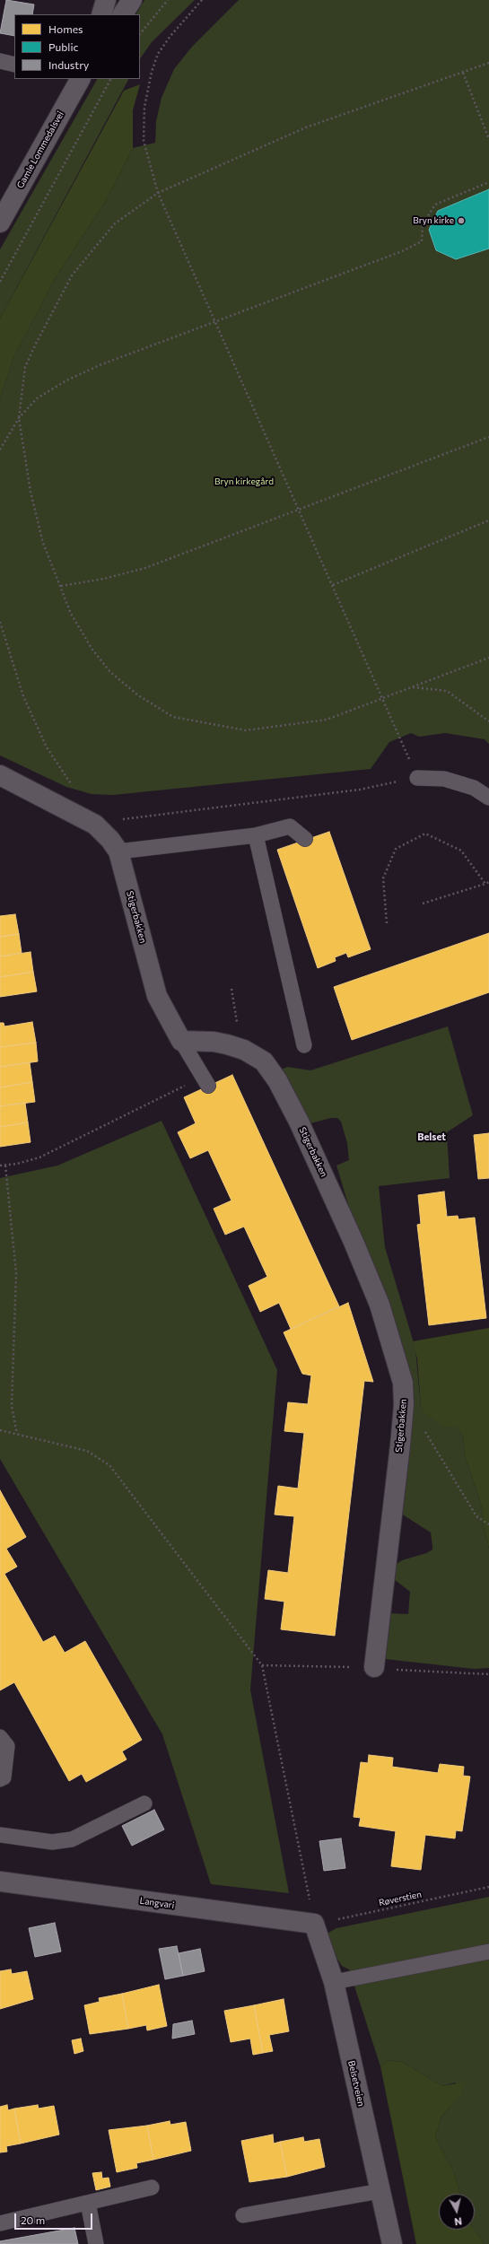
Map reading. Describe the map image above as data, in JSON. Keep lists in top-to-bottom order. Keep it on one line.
{"streets":{"street":["Gamle Lommedalsvei","Stigerbakken","Langvari","Belsetveien"],"path":["Røverstien"]},"crossings":[["Røverstien","Langvari"],["Røverstien","Belsetveien"],["Langvari","Belsetveien"]],"districts":["Belset"],"parks":["Bryn kirkegård"],"places":["Bryn kirke"],"legend":["Homes","Public","Industry"],"scale_bar":"20 m","north":"bottom"}
